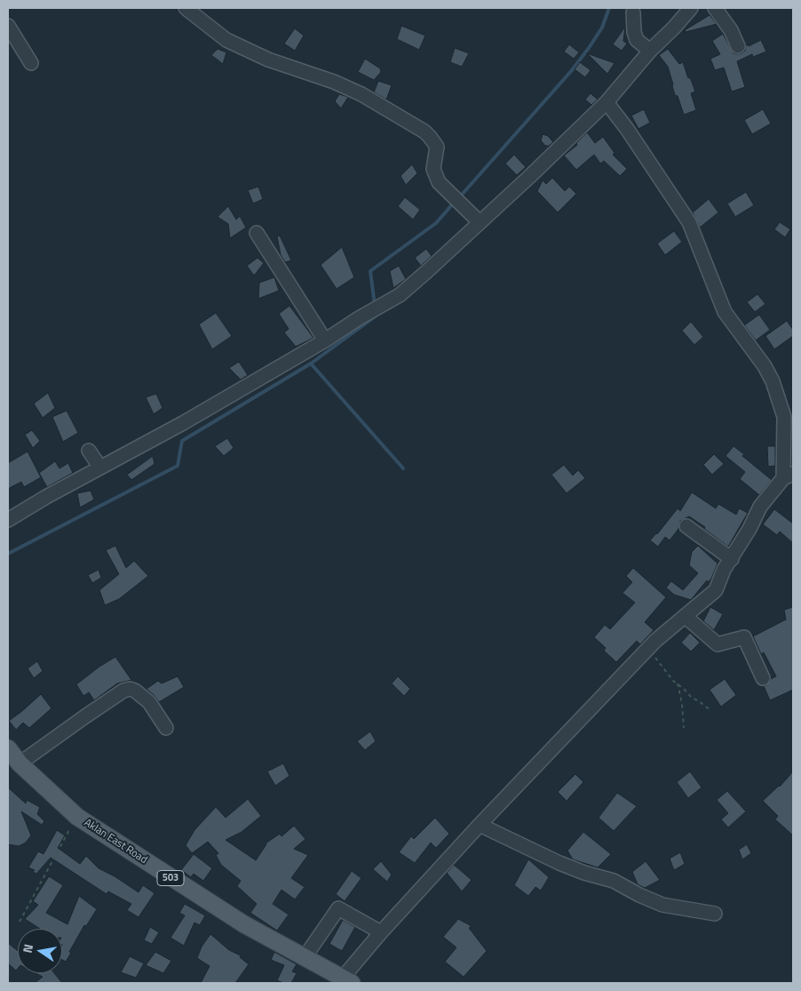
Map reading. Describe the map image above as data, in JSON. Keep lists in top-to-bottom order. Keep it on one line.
{"streets":{"main road":["Aklan East Road","503"]},"north":"left"}
